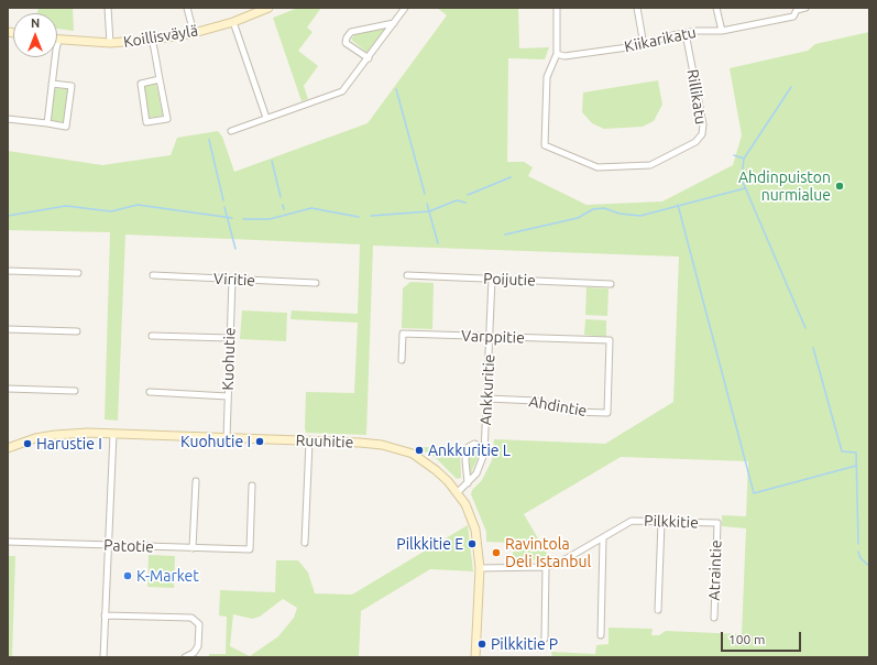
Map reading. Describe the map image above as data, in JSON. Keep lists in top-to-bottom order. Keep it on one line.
{"streets":{"street":["Koillisväylä","Kiikarikatu","Rillikatu","Viritie","Poijutie","Varppitie","Kuohutie","Ankkuritie","Ahdintie","Ruuhitie","Pilkkitie","Patotie","Atraintie"]},"crossings":[["Kiikarikatu","Rillikatu"],["Viritie","Kuohutie"],["Poijutie","Ankkuritie"],["Varppitie","Ankkuritie"],["Varppitie","Ahdintie"],["Kuohutie","Ruuhitie"],["Ankkuritie","Ahdintie"],["Ankkuritie","Ruuhitie"],["Ruuhitie","Pilkkitie"],["Pilkkitie","Atraintie"]],"places":["Ahdinpuiston nurmialue","Kuohutie I","Harustie I","Ankkuritie L","Pilkkitie E","Ravintola Deli Istanbul","K-Market","Pilkkitie P"],"scale_bar":"100 m","north":"top"}
